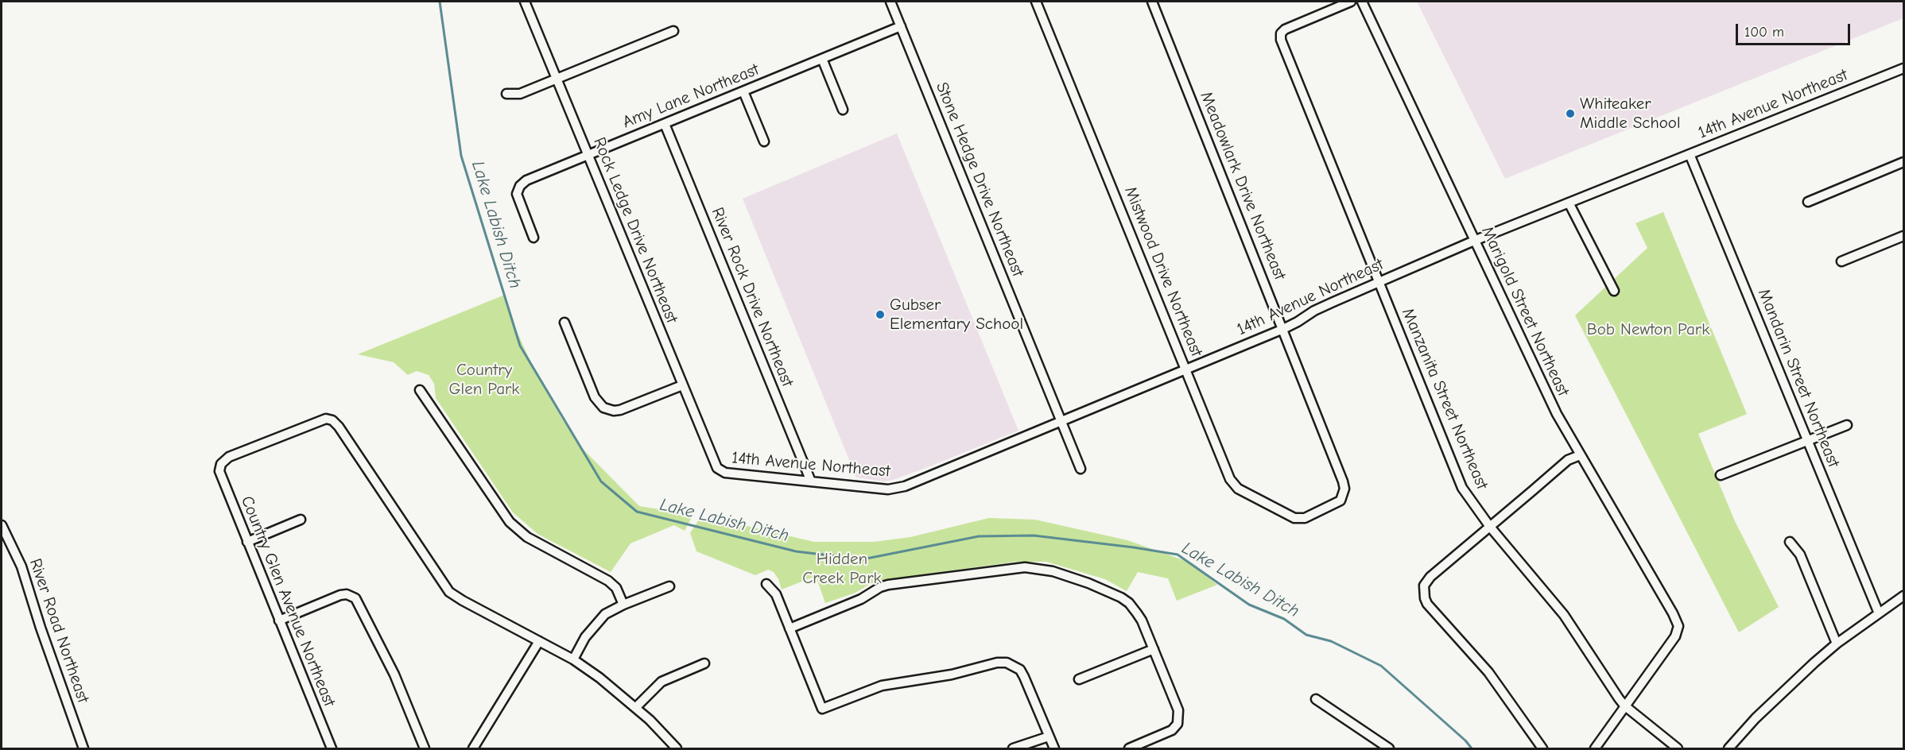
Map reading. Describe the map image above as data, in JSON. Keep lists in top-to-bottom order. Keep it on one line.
{"streets":{"street":["Amy Lane Northeast","14th Avenue Northeast","Stone Hedge Drive Northeast","Meadowlark Drive Northeast","Rock Ledge Drive Northeast","Mistwood Drive Northeast","River Rock Drive Northeast","Marigold Street Northeast","Mandarin Street Northeast","Manzanita Street Northeast","Country Glen Avenue Northeast","River Road Northeast"]},"crossings":[["Amy Lane Northeast","Stone Hedge Drive Northeast"],["Amy Lane Northeast","Rock Ledge Drive Northeast"],["Amy Lane Northeast","River Rock Drive Northeast"],["14th Avenue Northeast","Stone Hedge Drive Northeast"],["14th Avenue Northeast","Meadowlark Drive Northeast"],["14th Avenue Northeast","Rock Ledge Drive Northeast"],["14th Avenue Northeast","Mistwood Drive Northeast"],["14th Avenue Northeast","River Rock Drive Northeast"],["14th Avenue Northeast","Marigold Street Northeast"],["14th Avenue Northeast","Mandarin Street Northeast"],["14th Avenue Northeast","Manzanita Street Northeast"],["Meadowlark Drive Northeast","Mistwood Drive Northeast"],["Marigold Street Northeast","Manzanita Street Northeast"]],"water":["Lake Labish Ditch"],"parks":["Bob Newton Park","Country Glen Park","Hidden Creek Park"],"places":["Whiteaker Middle School","Gubser Elementary School"],"scale_bar":"100 m"}
